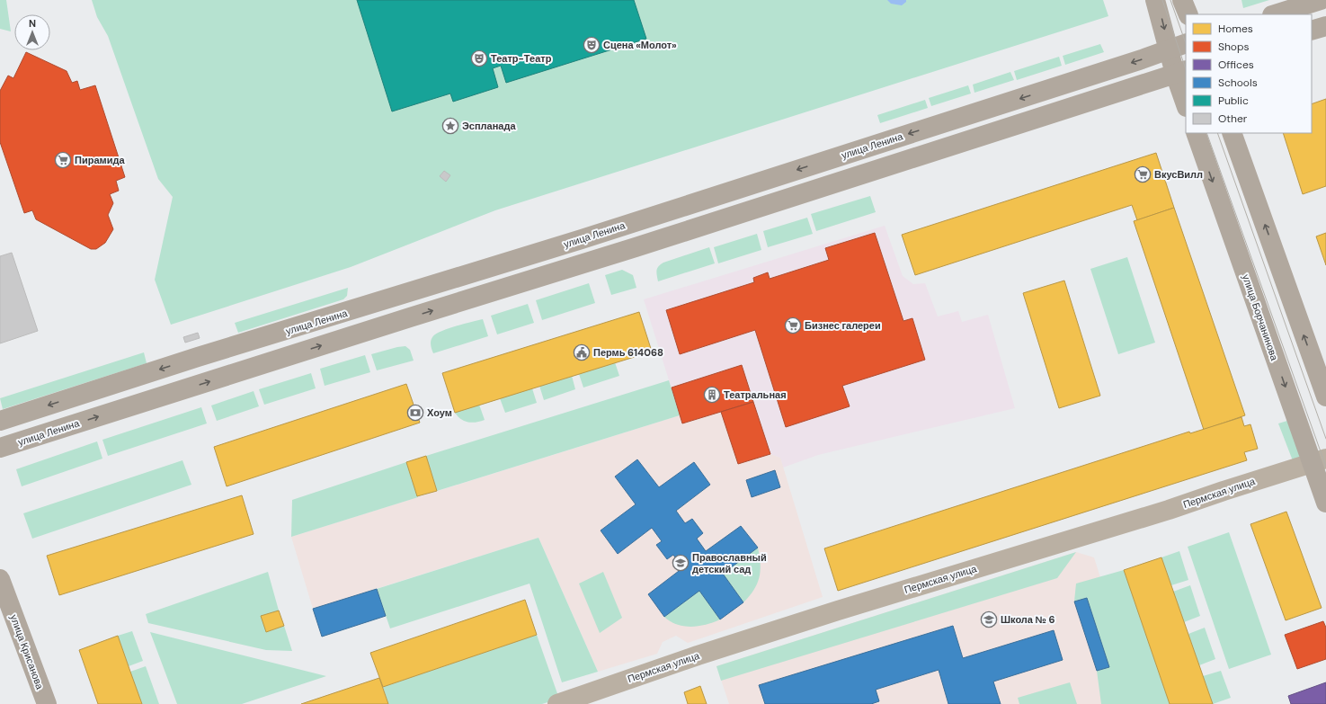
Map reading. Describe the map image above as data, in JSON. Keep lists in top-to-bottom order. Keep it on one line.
{"streets":{"main road":["улица Ленина","улица Борчанинова","улица Крисанова"],"street":["Пермская улица"]},"crossings":[["улица Борчанинова","Пермская улица"]],"places":{"theatre":["Сцена «Молот»","Театр-Театр"],"place":["Эспланада"],"supermarket":["Пирамида","ВкусВилл","Бизнес галереи"],"public building":["Пермь 614068"],"building":["Театральная"],"bank":["Хоум"],"school or university":["Православный детский сад","Школа № 6"]},"legend":["Homes","Shops","Offices","Schools","Public","Other"],"north":"top"}
